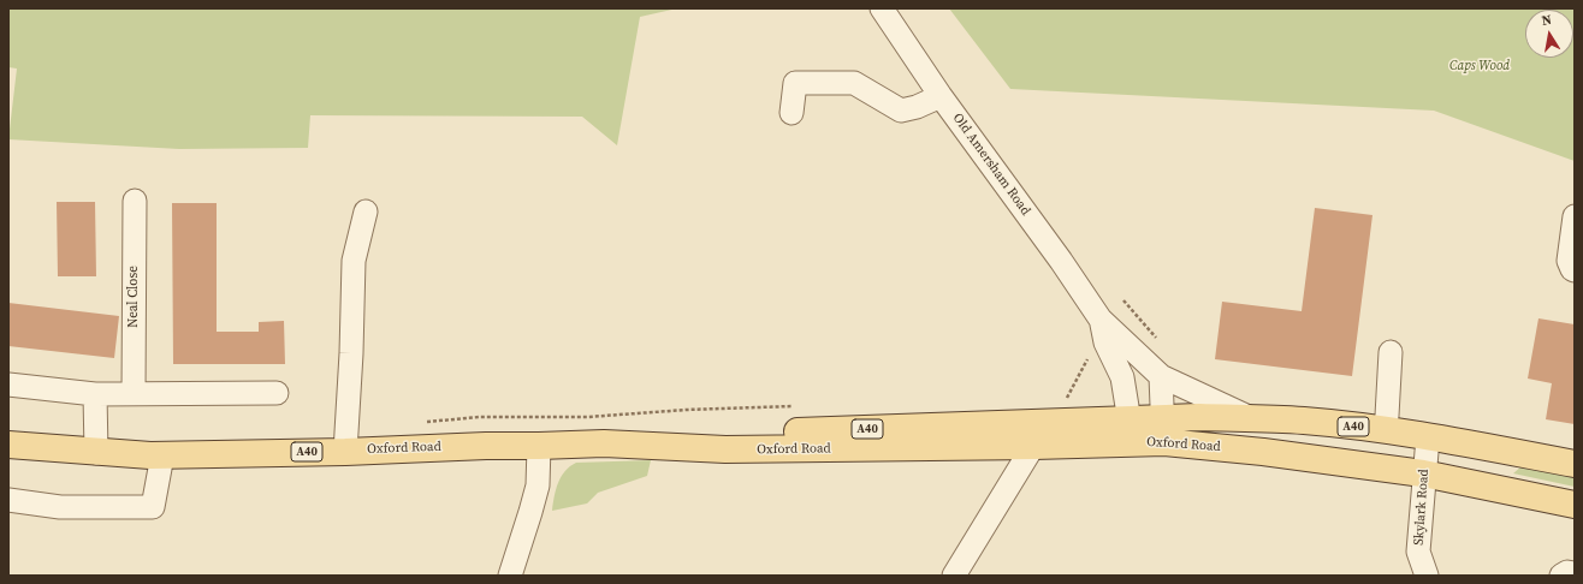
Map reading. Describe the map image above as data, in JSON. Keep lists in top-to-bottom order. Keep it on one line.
{"streets":{"main road":["A40","Oxford Road"],"street":["Old Amersham Road","Neal Close","Skylark Road"]},"crossings":[["Old Amersham Road","A40"],["Old Amersham Road","Oxford Road"],["A40","Oxford Road"],["A40","Skylark Road"],["Oxford Road","Skylark Road"]],"parks":["Caps Wood"],"north":"top"}
